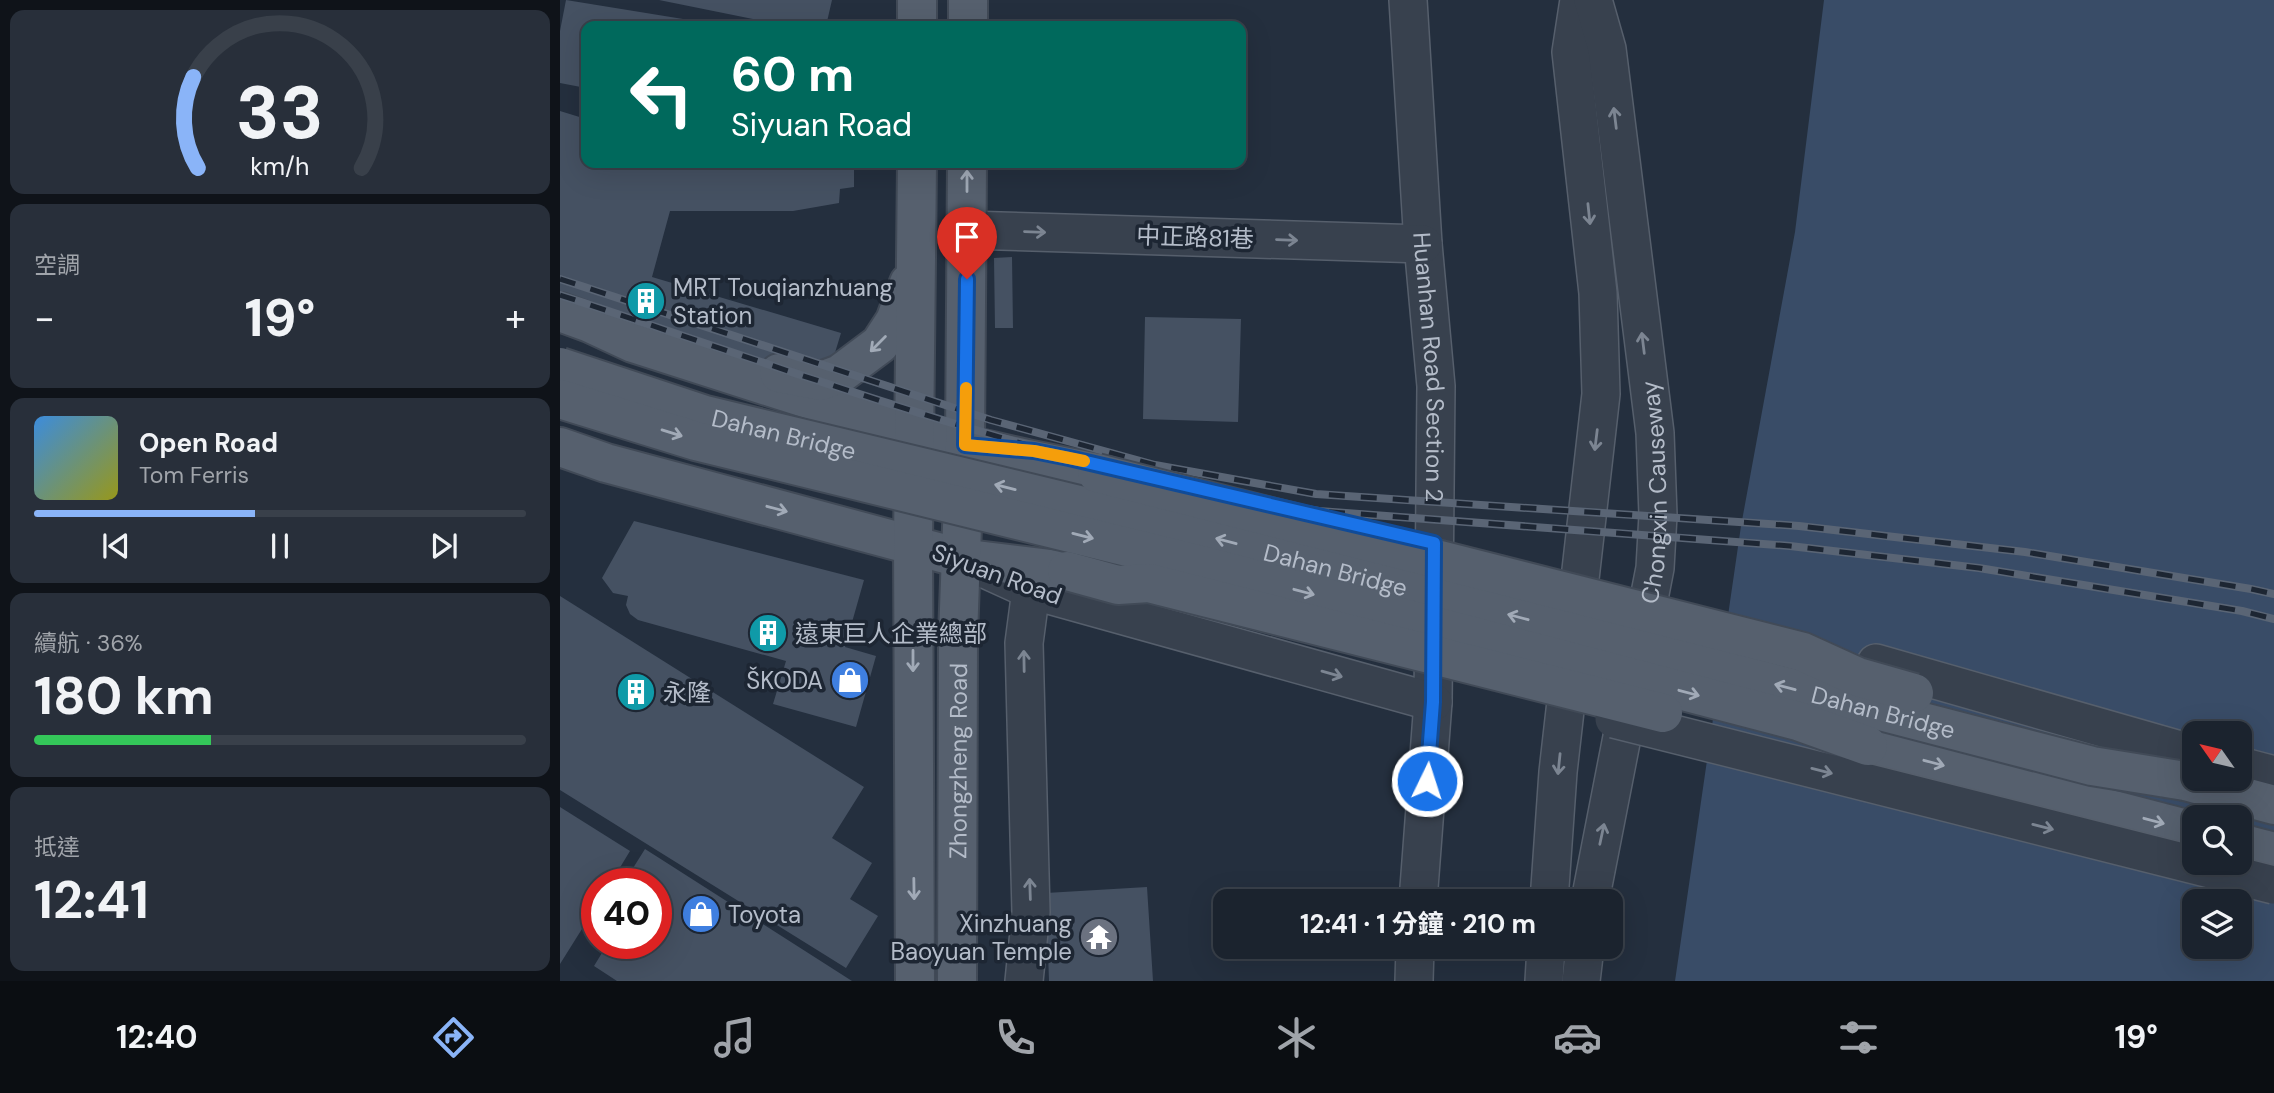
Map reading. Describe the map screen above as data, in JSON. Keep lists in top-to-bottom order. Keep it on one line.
{"streets":{"main road":["Dahan Bridge","Siyuan Road","Zhongzheng Road"],"street":["中正路81巷","Huanhan Road Section 2","Chongxin Causeway"]},"crossings":[["中正路81巷","Huanhan Road Section 2"],["中正路81巷","Zhongzheng Road"],["Huanhan Road Section 2","Siyuan Road"],["Siyuan Road","Zhongzheng Road"]],"places":{"building":["MRT Touqianzhuang Station","遠東巨人企業總部","永隆"],"shop":["ŠKODA","Toyota"],"temple":["Xinzhuang Baoyuan Temple"]},"north":"top left","page":{"turn":["60 m","Siyuan Road"],"tile":["空調",["續航 · 36%","180 km"],["抵達","12:41"]],"heat":["−","19°","+"],"song":["Open Road","Tom Ferris"],"limit":"40","trip":"12:41 · 1 分鐘 · 210 m","tabs":["12:40","19°"],"gauge":["33","km/h"]}}
